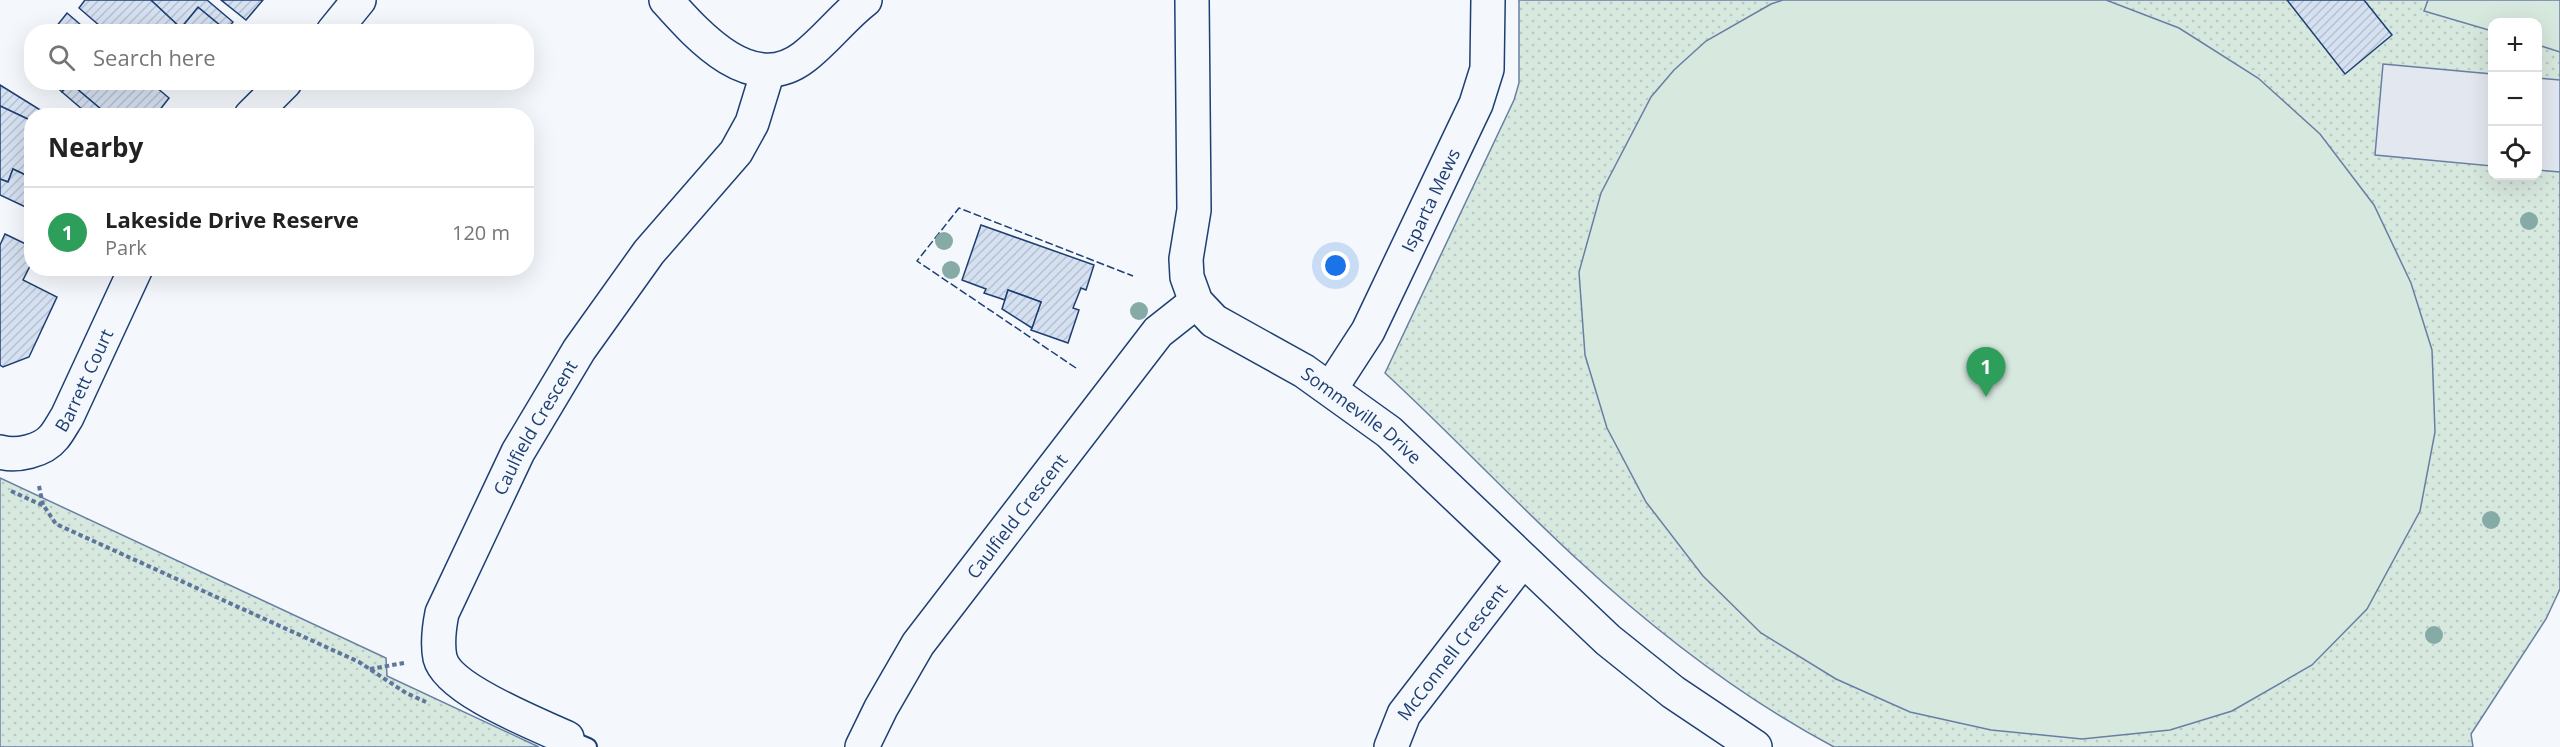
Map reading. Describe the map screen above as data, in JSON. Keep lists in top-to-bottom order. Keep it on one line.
{"streets":{"street":["Isparta Mews","Barrett Court","Sommeville Drive","Caulfield Crescent","McConnell Crescent"]},"crossings":[["Isparta Mews","Sommeville Drive"],["Sommeville Drive","Caulfield Crescent"],["Sommeville Drive","McConnell Crescent"]],"page":{"map_buttons":["+","−"],"search":"Search here","heading":"Nearby","list":[{"mark":"1","name":"Lakeside Drive Reserve","note":"Park","value":"120 m"}],"pins":"1"}}
